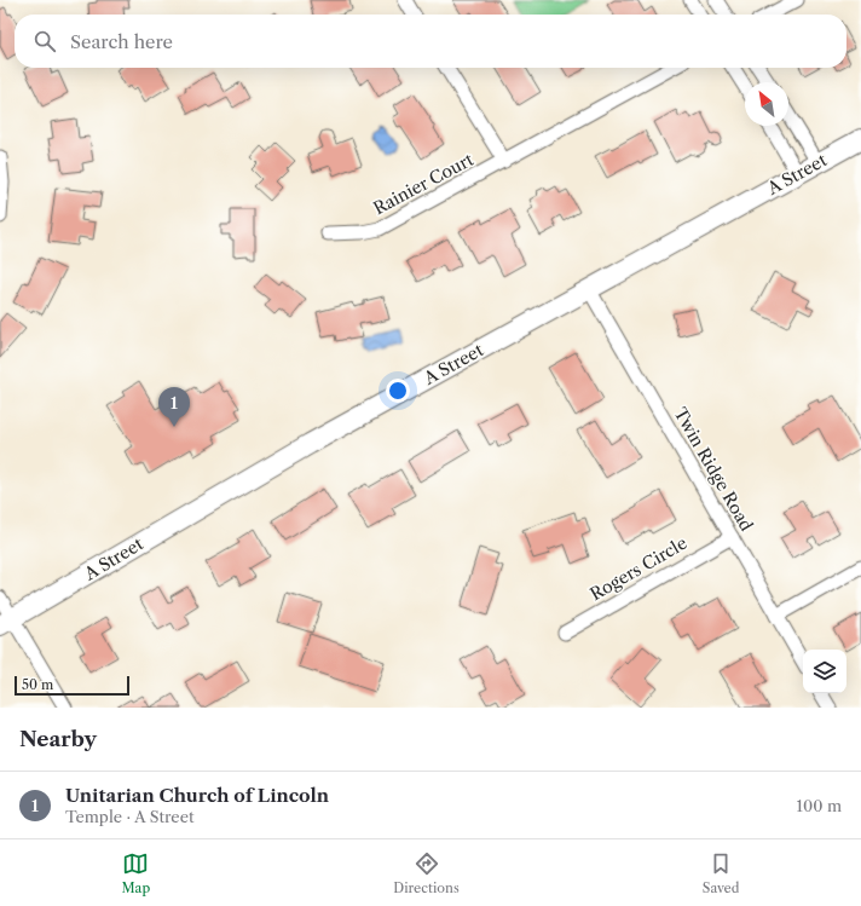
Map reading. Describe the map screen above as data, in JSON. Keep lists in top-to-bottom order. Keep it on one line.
{"streets":{"main road":["A Street"],"street":["Rainier Court","Twin Ridge Road","Rogers Circle"]},"crossings":[["A Street","Twin Ridge Road"],["Twin Ridge Road","Rogers Circle"]],"scale_bar":"50 m","north":"top left","page":{"search":"Search here","pins":"1","scale":"50 m","heading":"Nearby","list":[{"mark":"1","name":"Unitarian Church of Lincoln","note":"Temple · A Street","value":"100 m"}],"nav":["Map","Directions","Saved"]}}
